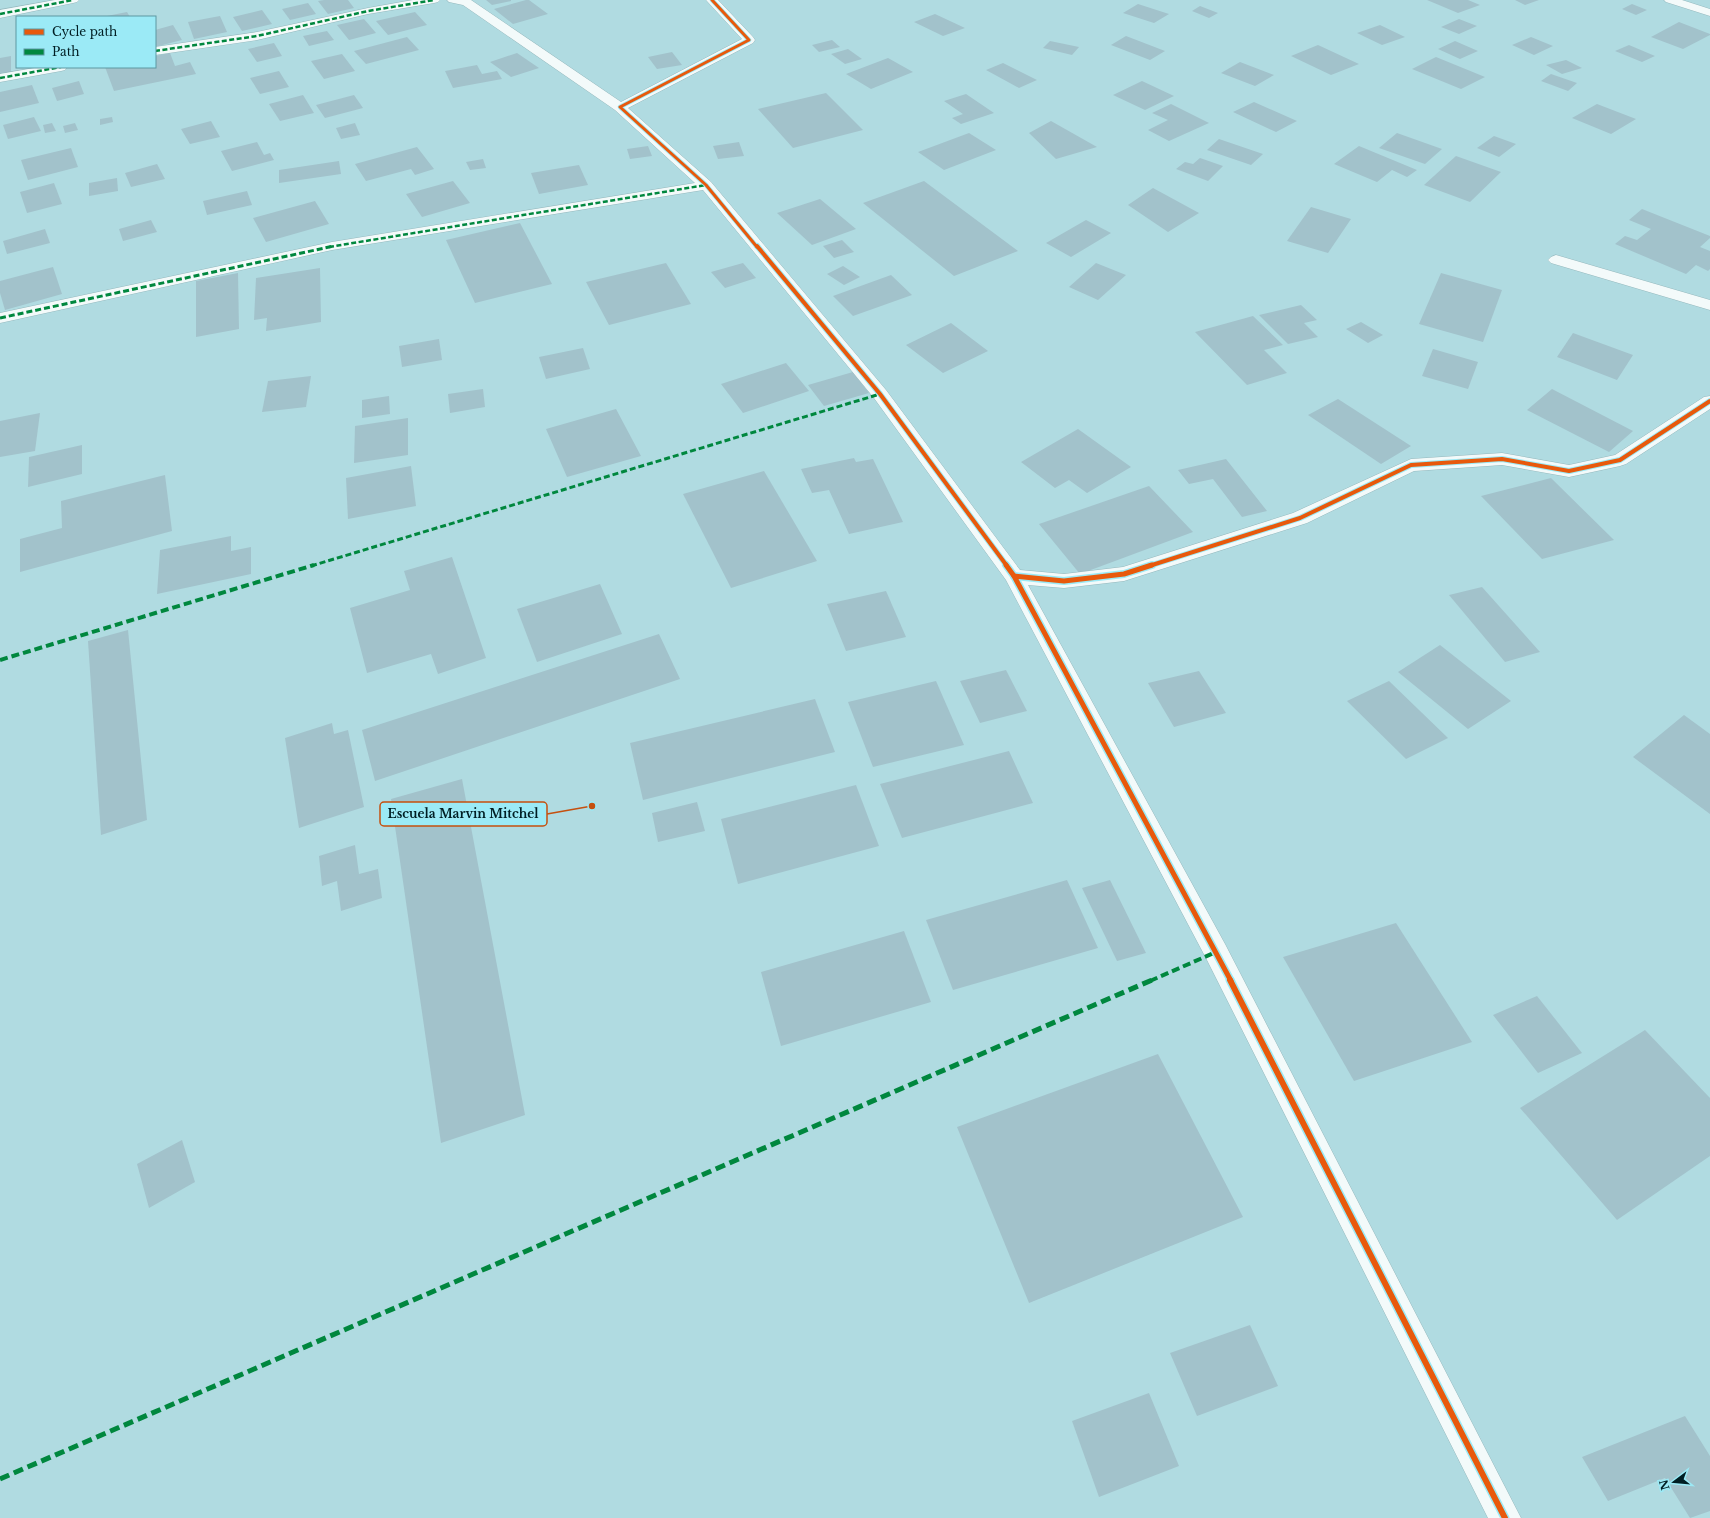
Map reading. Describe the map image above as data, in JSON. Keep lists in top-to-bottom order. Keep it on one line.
{"places":["Escuela Marvin Mitchel"],"legend":["Cycle path","Path"],"north":"left"}
